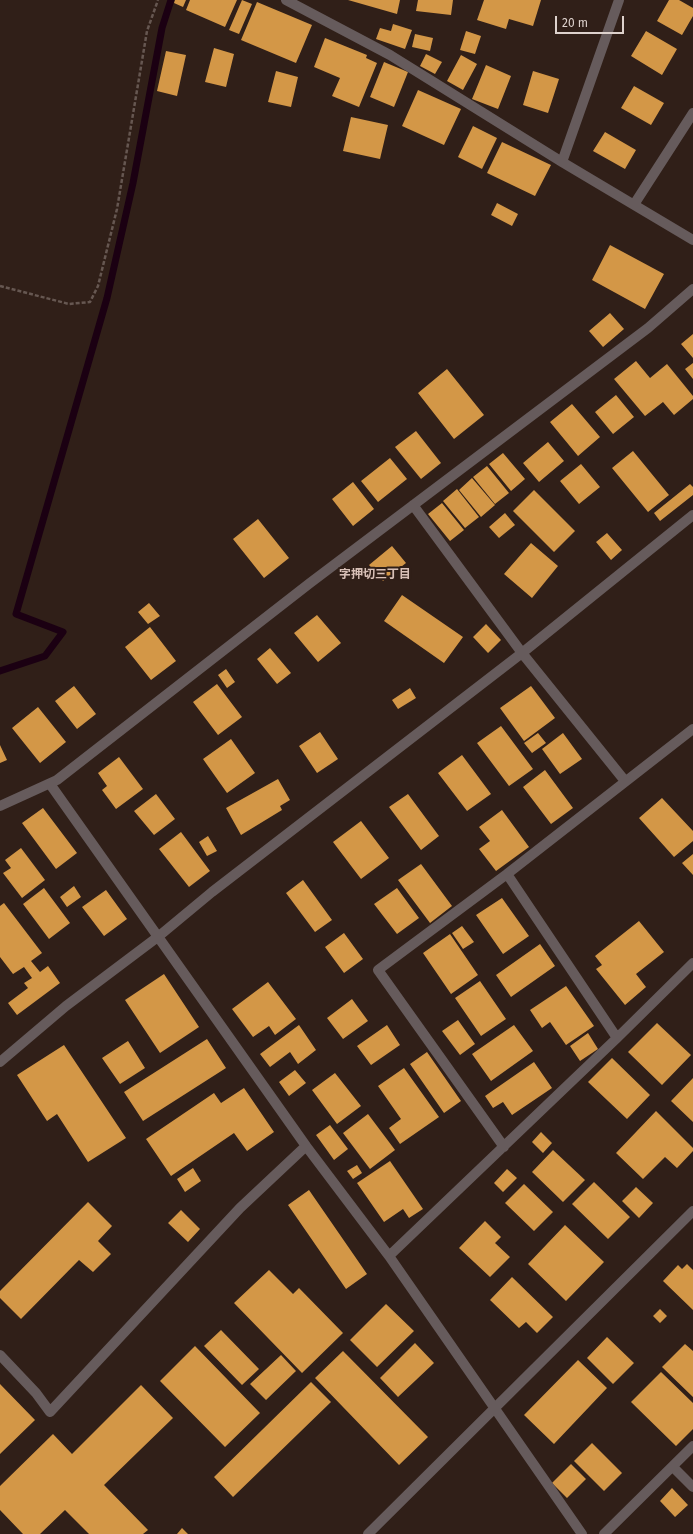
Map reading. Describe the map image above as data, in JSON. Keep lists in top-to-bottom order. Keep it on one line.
{"districts":["字押切三丁目"],"scale_bar":"20 m"}
